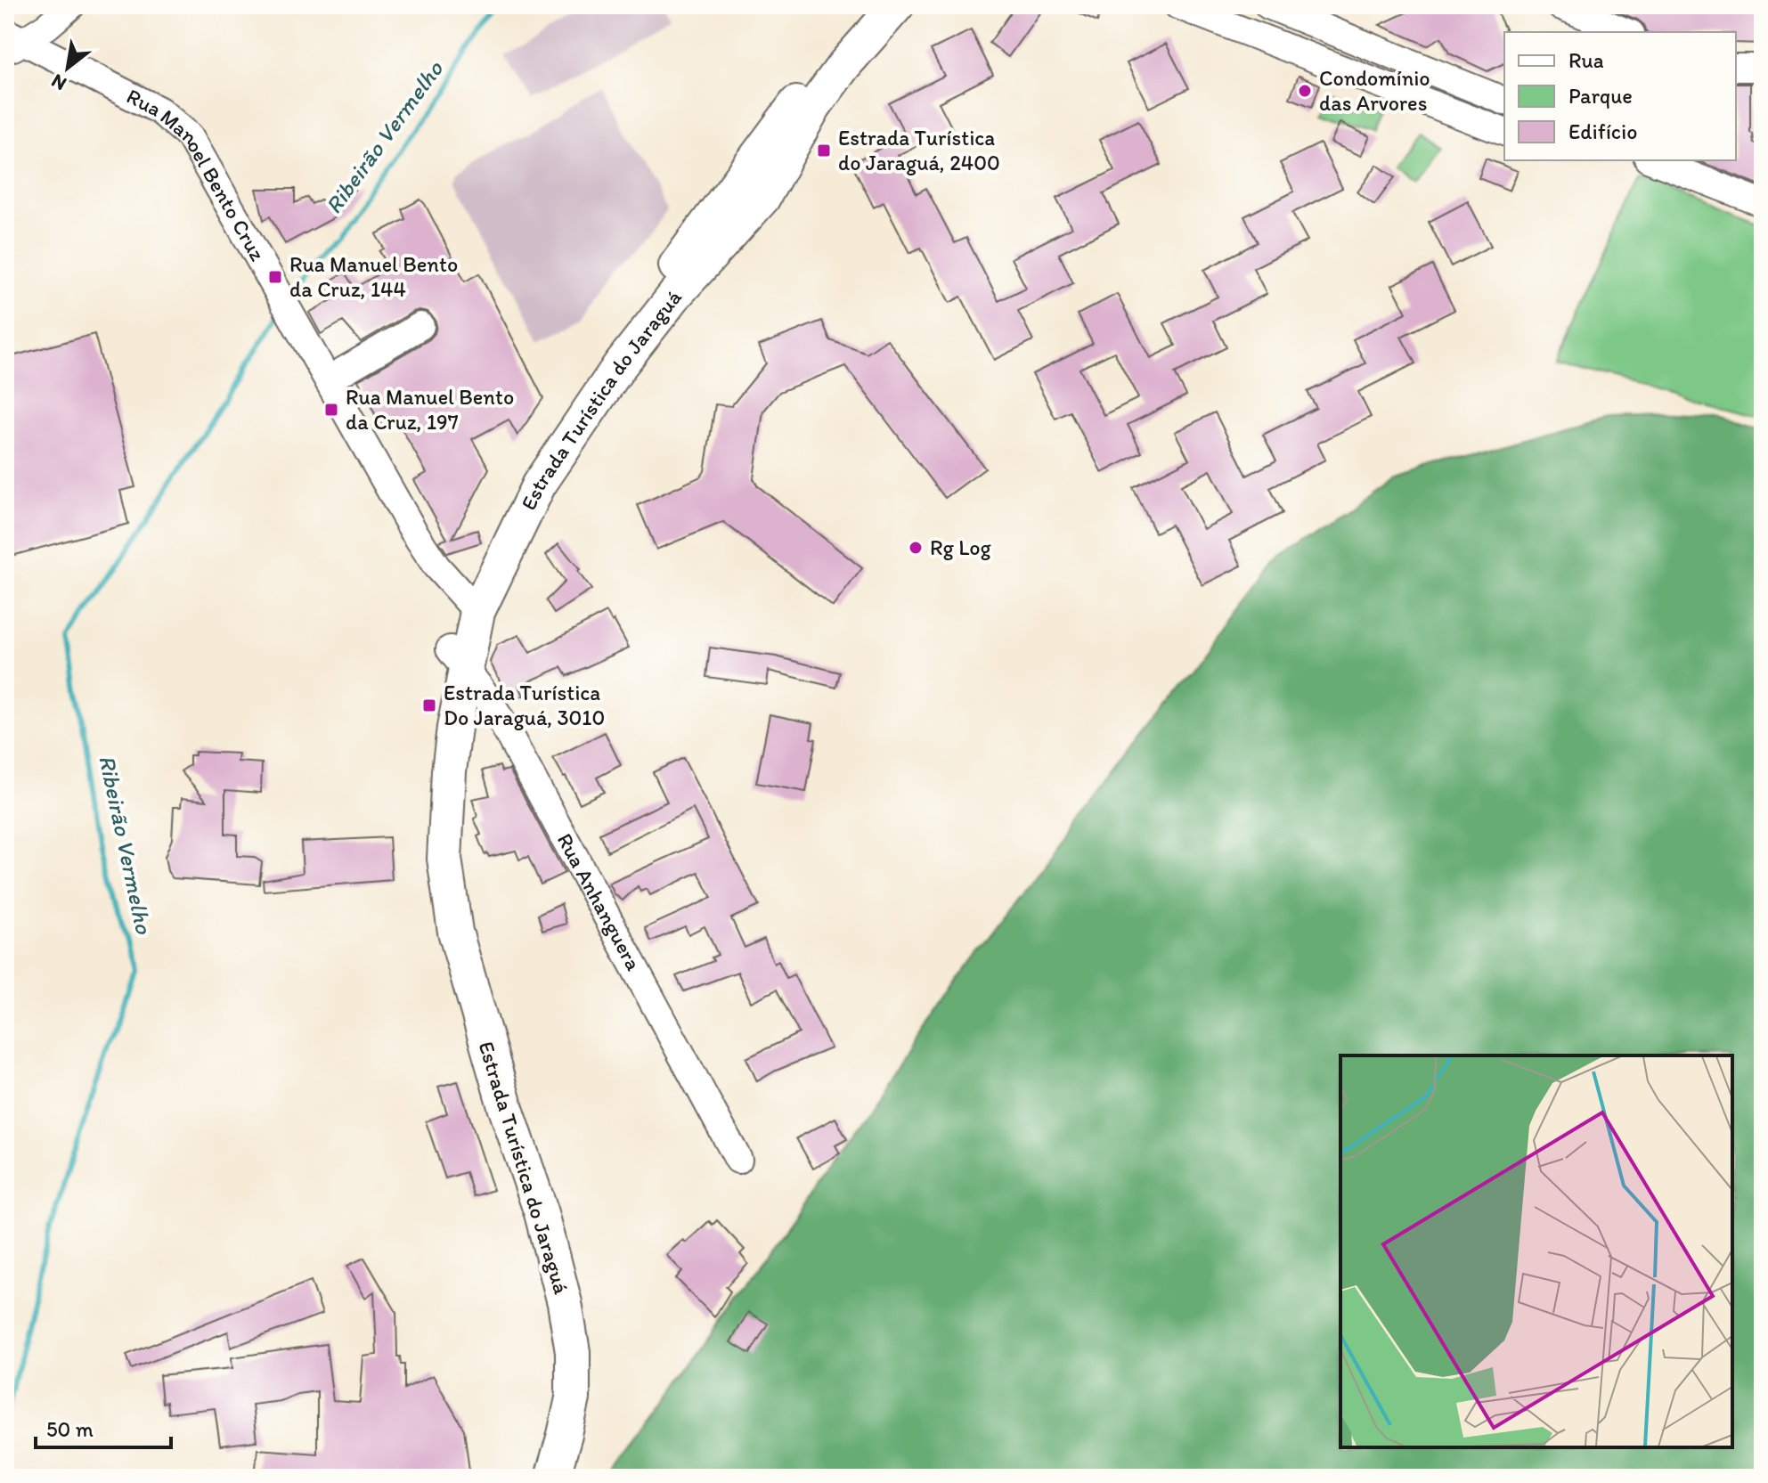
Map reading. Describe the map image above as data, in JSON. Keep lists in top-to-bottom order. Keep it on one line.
{"streets":{"main road":["Estrada Turística do Jaraguá"],"street":["Rua Manoel Bento Cruz","Rua Anhanguera"]},"crossings":[["Rua Manoel Bento Cruz","Estrada Turística do Jaraguá"],["Estrada Turística do Jaraguá","Rua Anhanguera"]],"water":["Ribeirão Vermelho"],"places":{"other":["Condomínio das Arvores","Rg Log"],"transit":["Estrada Turística do Jaraguá, 2400","Rua Manuel Bento da Cruz, 144","Rua Manuel Bento da Cruz, 197","Estrada Turística Do Jaraguá, 3010"]},"legend":["Rua","Parque","Edifício"],"scale_bar":"50 m","north":"bottom left"}
